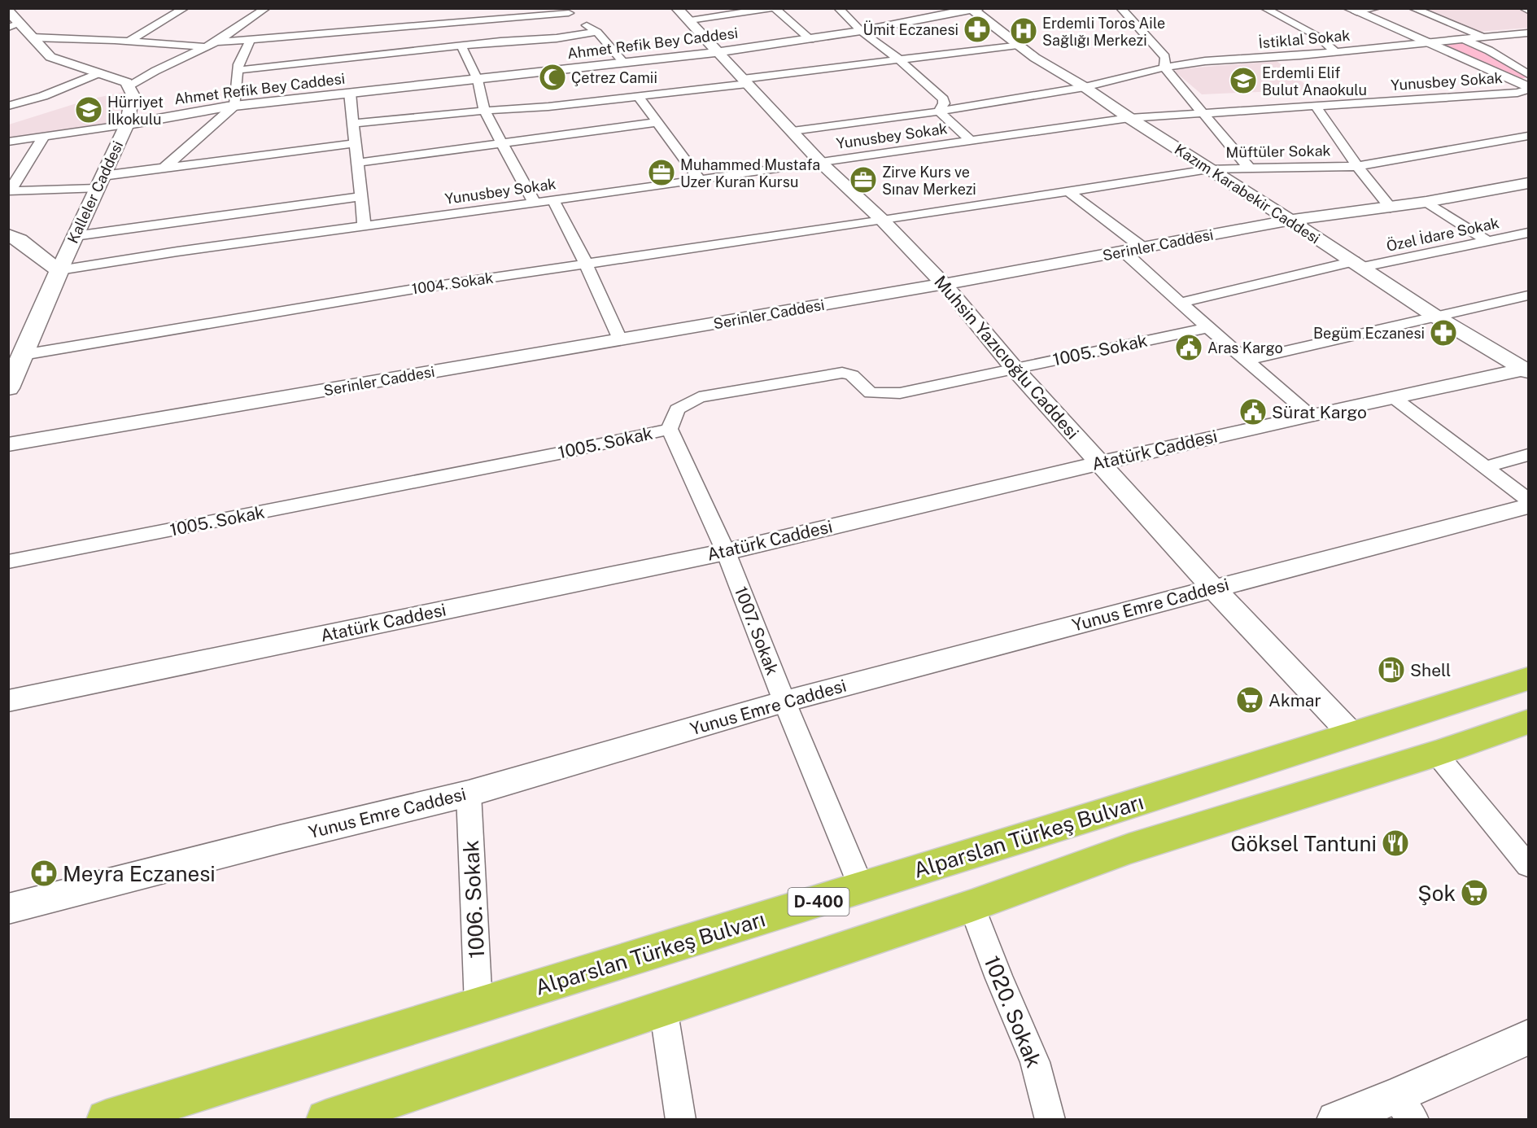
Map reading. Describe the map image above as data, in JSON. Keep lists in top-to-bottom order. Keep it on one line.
{"streets":{"highway":["Alparslan Türkeş Bulvarı","D-400"],"street":["İstiklal Sokak","Ahmet Refik Bey Caddesi","Yunusbey Sokak","Müftüler Sokak","Kalleler Caddesi","Kazım Karabekir Caddesi","Özel İdare Sokak","Serinler Caddesi","1004. Sokak","1005. Sokak","Muhsin Yazıcıoğlu Caddesi","Atatürk Caddesi","Yunus Emre Caddesi","1007. Sokak","1006. Sokak","1020. Sokak"]},"crossings":[["İstiklal Sokak","Kazım Karabekir Caddesi"],["İstiklal Sokak","Muhsin Yazıcıoğlu Caddesi"],["Ahmet Refik Bey Caddesi","Kalleler Caddesi"],["Ahmet Refik Bey Caddesi","Kazım Karabekir Caddesi"],["Ahmet Refik Bey Caddesi","Muhsin Yazıcıoğlu Caddesi"],["Yunusbey Sokak","Kalleler Caddesi"],["Yunusbey Sokak","Kazım Karabekir Caddesi"],["Yunusbey Sokak","Muhsin Yazıcıoğlu Caddesi"],["Müftüler Sokak","Kazım Karabekir Caddesi"],["Müftüler Sokak","1004. Sokak"],["Müftüler Sokak","Muhsin Yazıcıoğlu Caddesi"],["Kazım Karabekir Caddesi","Özel İdare Sokak"],["Kazım Karabekir Caddesi","Serinler Caddesi"],["Kazım Karabekir Caddesi","Atatürk Caddesi"],["Serinler Caddesi","Muhsin Yazıcıoğlu Caddesi"],["1004. Sokak","Muhsin Yazıcıoğlu Caddesi"],["1005. Sokak","Muhsin Yazıcıoğlu Caddesi"],["1005. Sokak","1007. Sokak"],["Muhsin Yazıcıoğlu Caddesi","Atatürk Caddesi"],["Muhsin Yazıcıoğlu Caddesi","Yunus Emre Caddesi"],["Muhsin Yazıcıoğlu Caddesi","Alparslan Türkeş Bulvarı"],["Atatürk Caddesi","1007. Sokak"],["Yunus Emre Caddesi","1007. Sokak"],["Yunus Emre Caddesi","1006. Sokak"],["1007. Sokak","Alparslan Türkeş Bulvarı"],["Alparslan Türkeş Bulvarı","1006. Sokak"]],"places":{"pharmacy":["Ümit Eczanesi","Begüm Eczanesi","Meyra Eczanesi"],"hospital":["Erdemli Toros Aile Sağlığı Merkezi"],"mosque":["Çetrez Camii"],"school or university":["Erdemli Elif Bulut Anaokulu","Hürriyet İlkokulu"],"office":["Muhammed Mustafa Uzer Kuran Kursu","Zirve Kurs ve Sınav Merkezi"],"public building":["Aras Kargo","Sürat Kargo"],"fuel station":["Shell"],"supermarket":["Akmar","Şok"],"restaurant":["Göksel Tantuni"]}}
